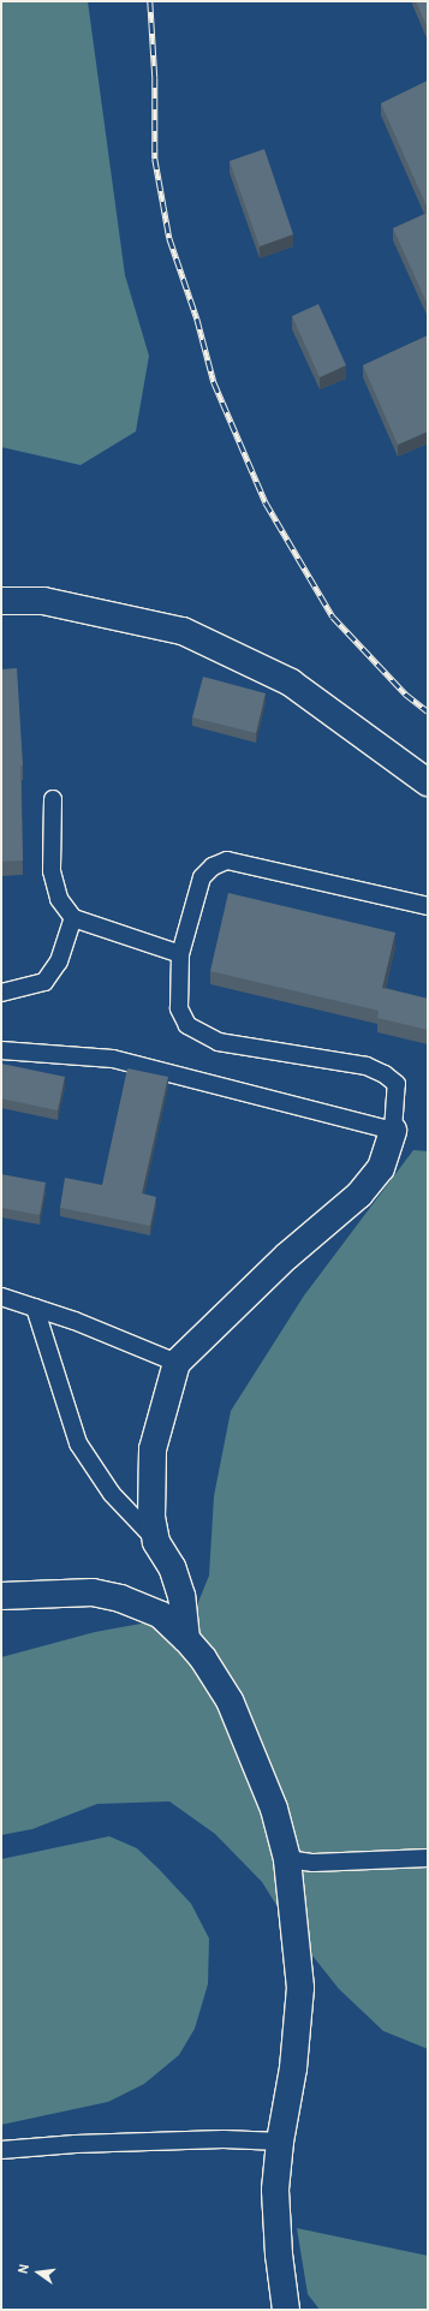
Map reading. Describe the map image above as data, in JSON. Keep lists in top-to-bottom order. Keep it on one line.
{"north":"left"}
